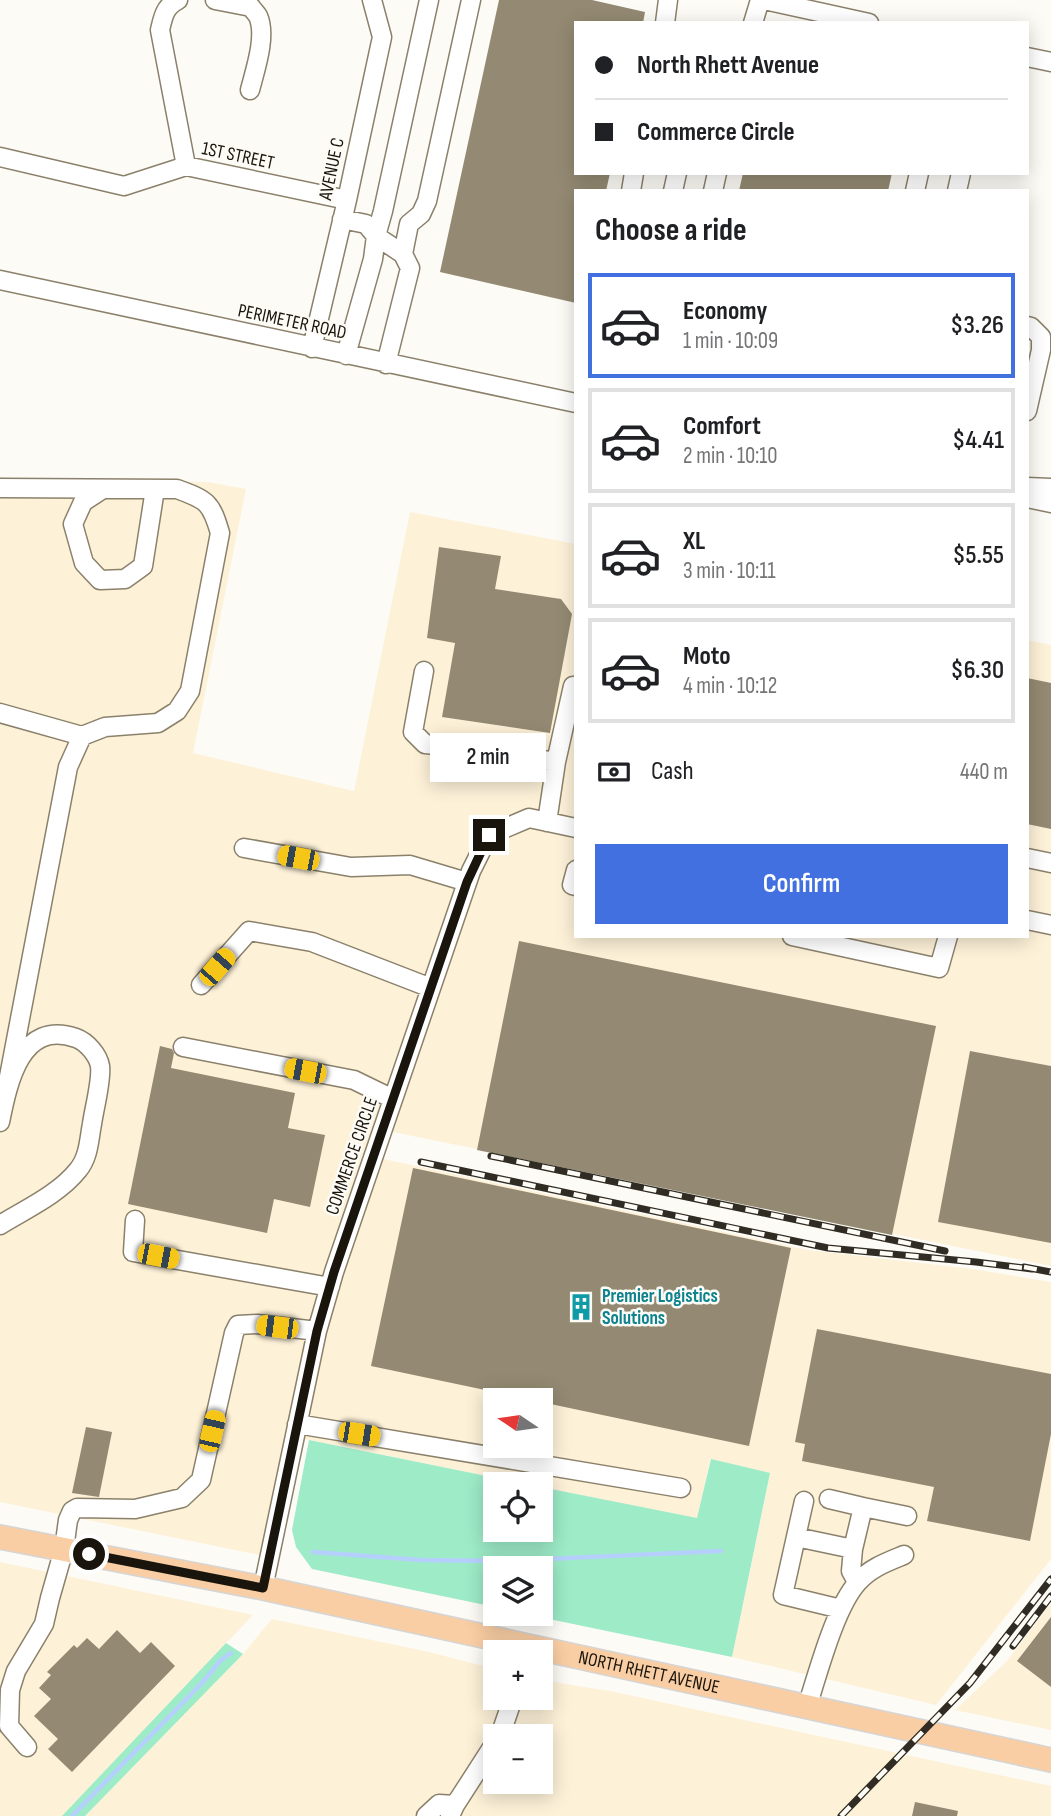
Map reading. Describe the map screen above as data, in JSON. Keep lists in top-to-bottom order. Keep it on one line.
{"streets":{"main road":["NORTH RHETT AVENUE"],"street":["1ST STREET","AVENUE C","PERIMETER ROAD","COMMERCE CIRCLE"]},"crossings":[["1ST STREET","AVENUE C"],["AVENUE C","PERIMETER ROAD"],["COMMERCE CIRCLE","NORTH RHETT AVENUE"]],"places":{"building":["Premier Logistics Solutions"]},"north":"left","page":{"banner":["North Rhett Avenue","Commerce Circle"],"heading":"Choose a ride","list":[{"name":"Economy","note":"1 min · 10:09","value":"$3.26"},{"name":"Comfort","note":"2 min · 10:10","value":"$4.41"},{"name":"XL","note":"3 min · 10:11","value":"$5.55"},{"name":"Moto","note":"4 min · 10:12","value":"$6.30"}],"bubble":"2 min","pay":["Cash","440 m"],"buttons":"Confirm","map_buttons":["+","−"]}}
